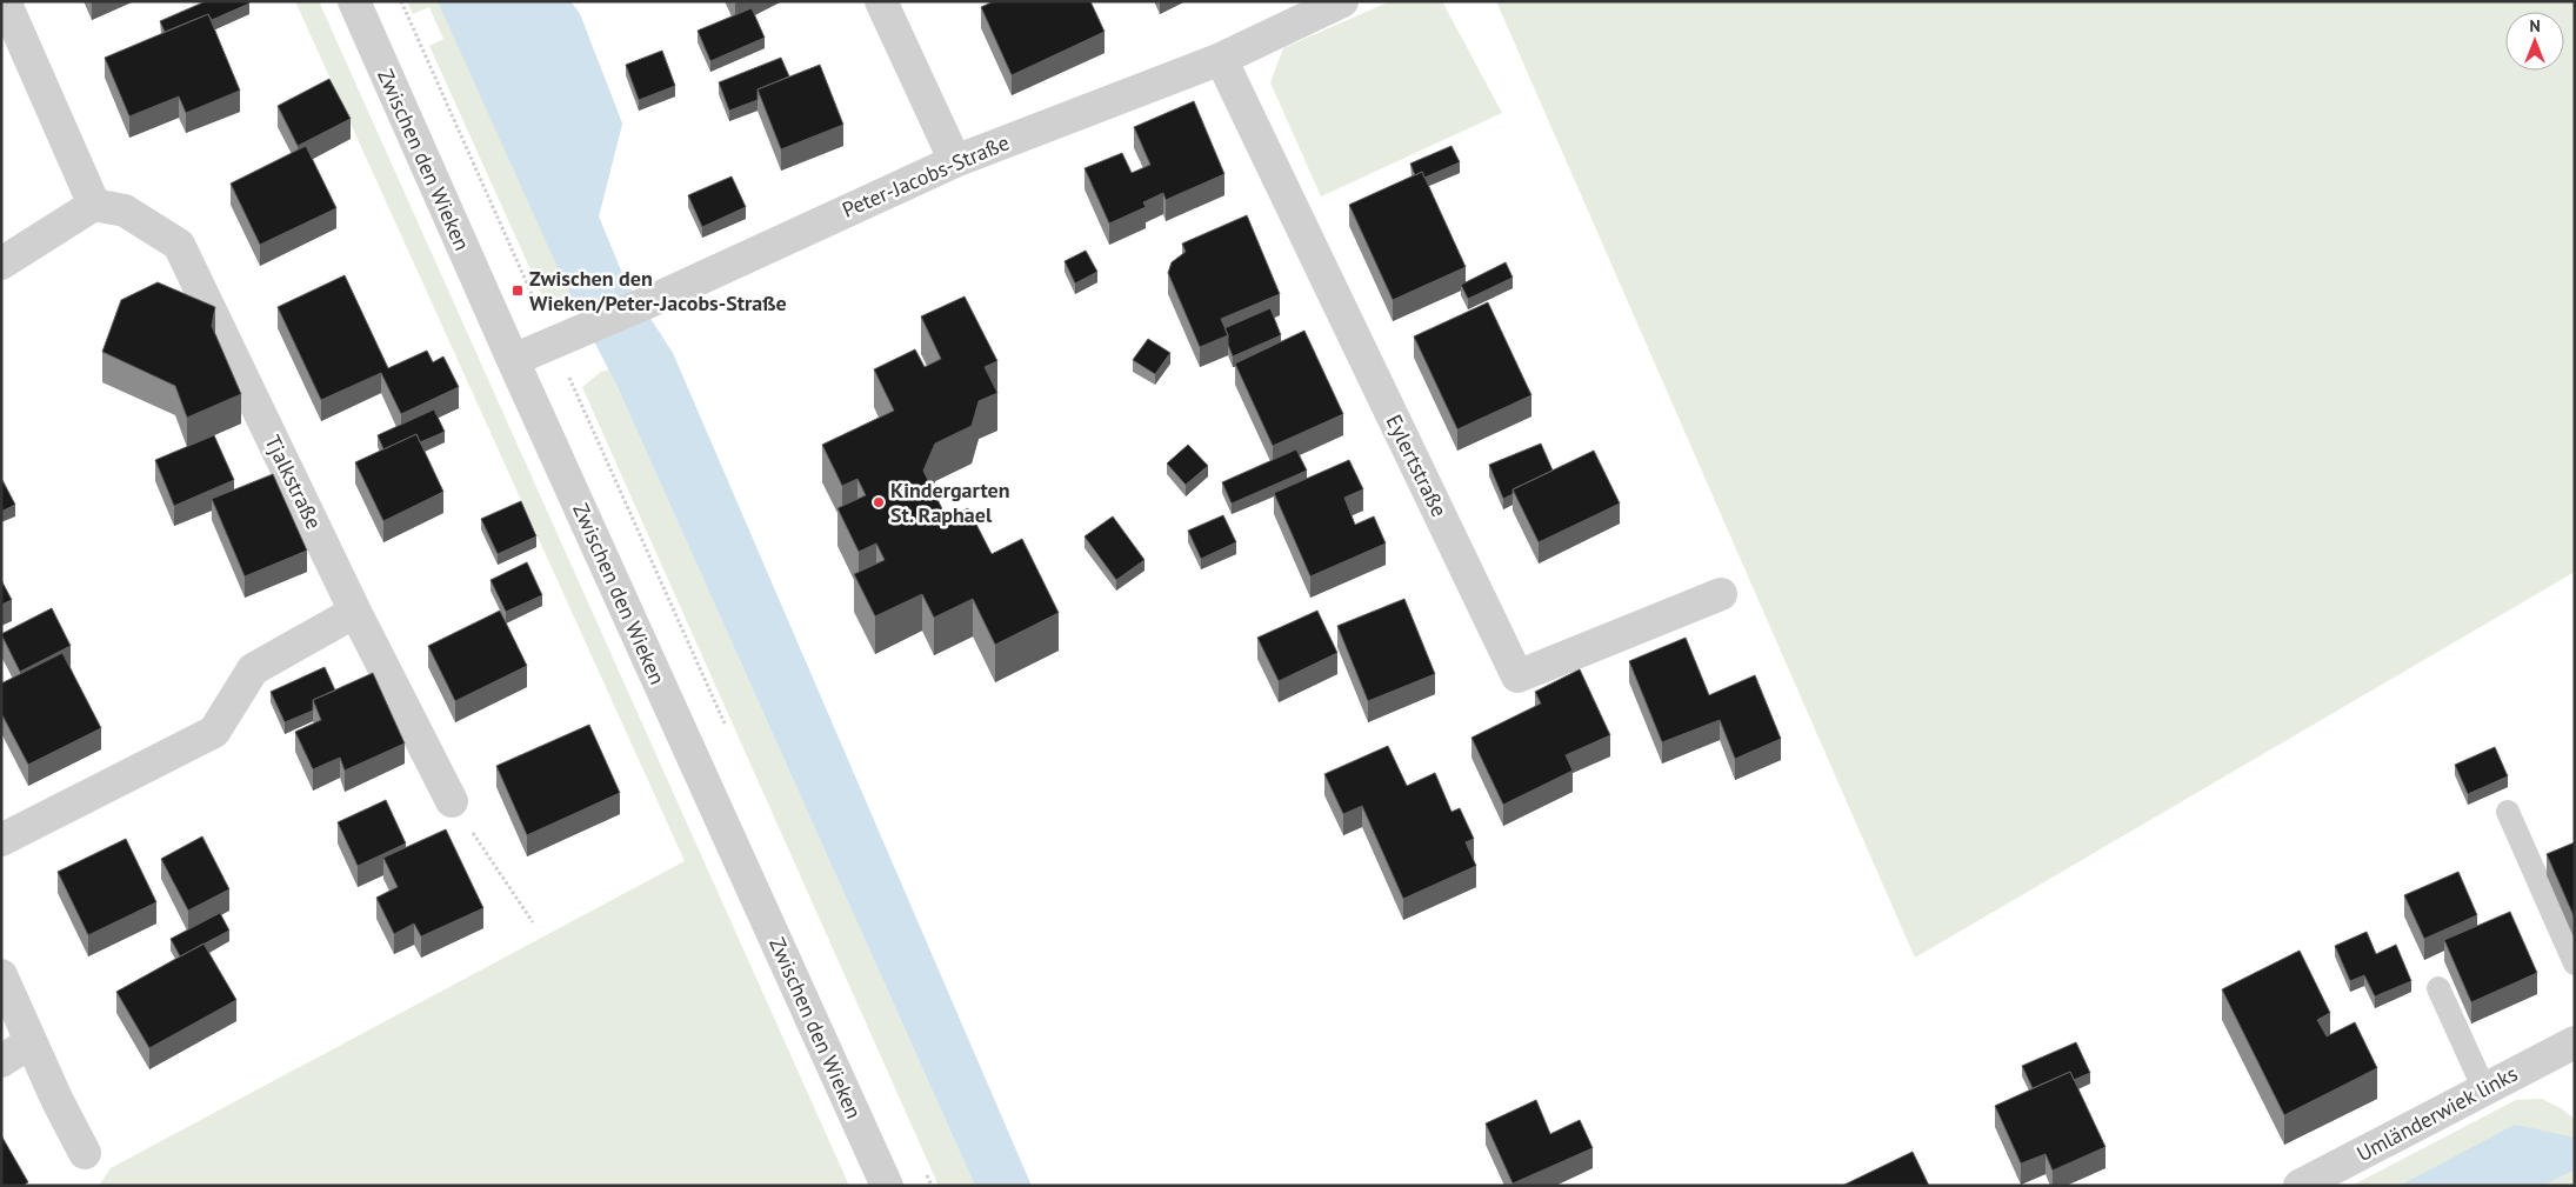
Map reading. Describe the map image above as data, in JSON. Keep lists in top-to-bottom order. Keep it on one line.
{"streets":{"street":["Zwischen den Wieken","Peter-Jacobs-Straße","Eylertstraße","Tjalkstraße","Umländerwiek links"]},"crossings":[["Zwischen den Wieken","Peter-Jacobs-Straße"],["Peter-Jacobs-Straße","Eylertstraße"]],"places":{"transit":["Zwischen den Wieken/Peter-Jacobs-Straße"],"other":["Kindergarten St. Raphael"]},"north":"top"}
